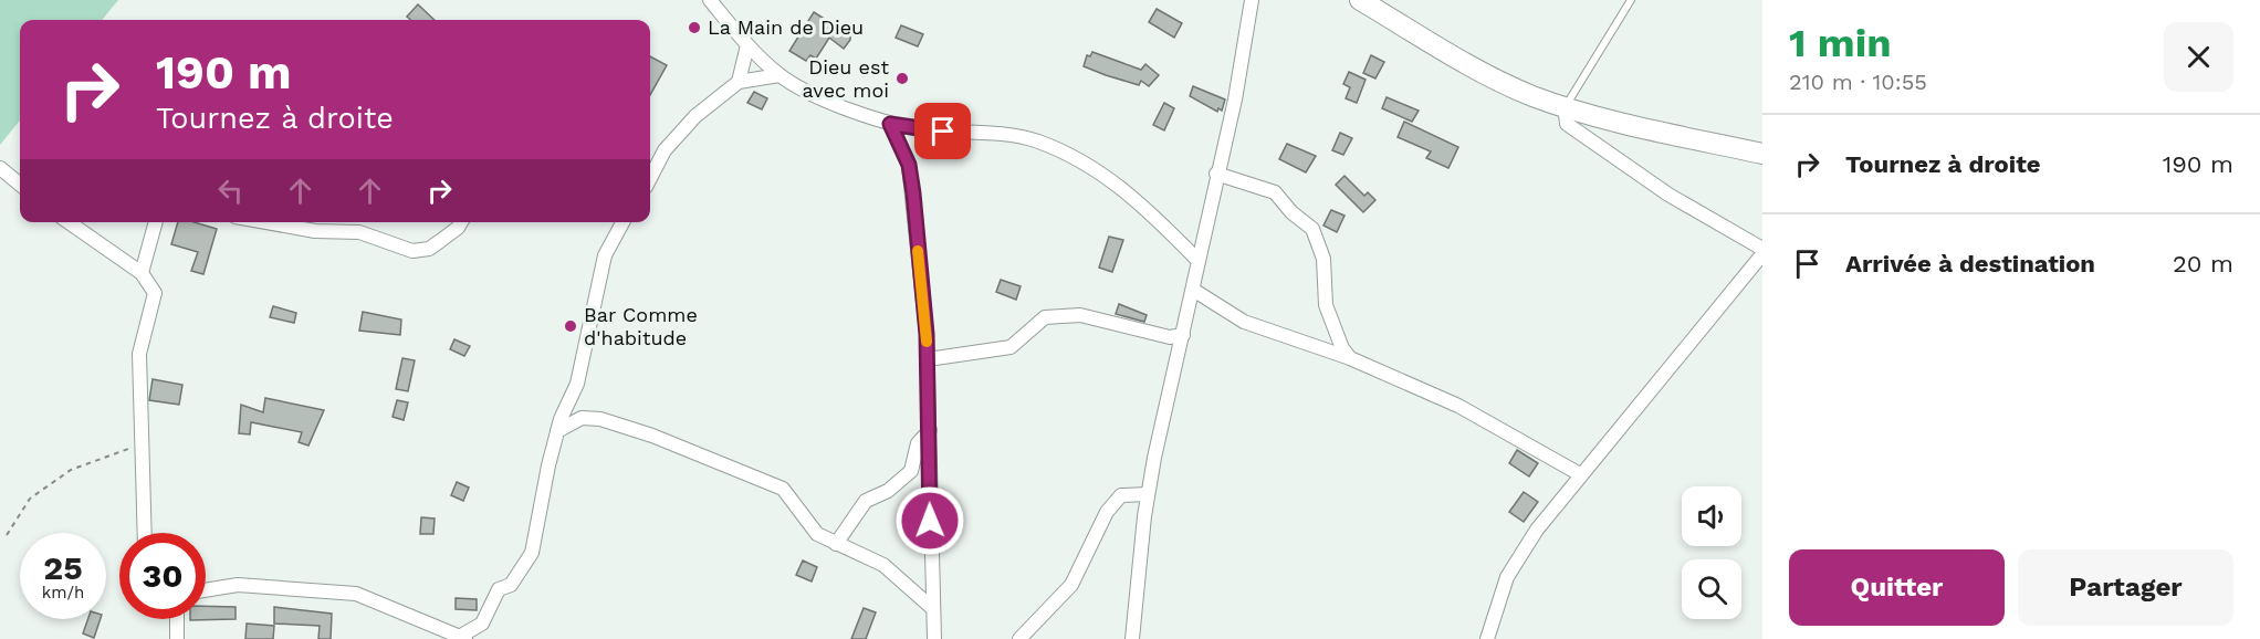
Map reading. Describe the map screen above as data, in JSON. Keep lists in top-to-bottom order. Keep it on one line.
{"places":["La Main de Dieu","Dieu est avec moi","Bar Comme d'habitude"],"page":{"heading":["1 min","210 m · 10:55"],"turn":["190 m","Tournez à droite"],"list":[{"name":"Tournez à droite","value":"190 m"},{"name":"Arrivée à destination","value":"20 m"}],"speed":"25 km/h","limit":"30","buttons":["Quitter","Partager"]}}
